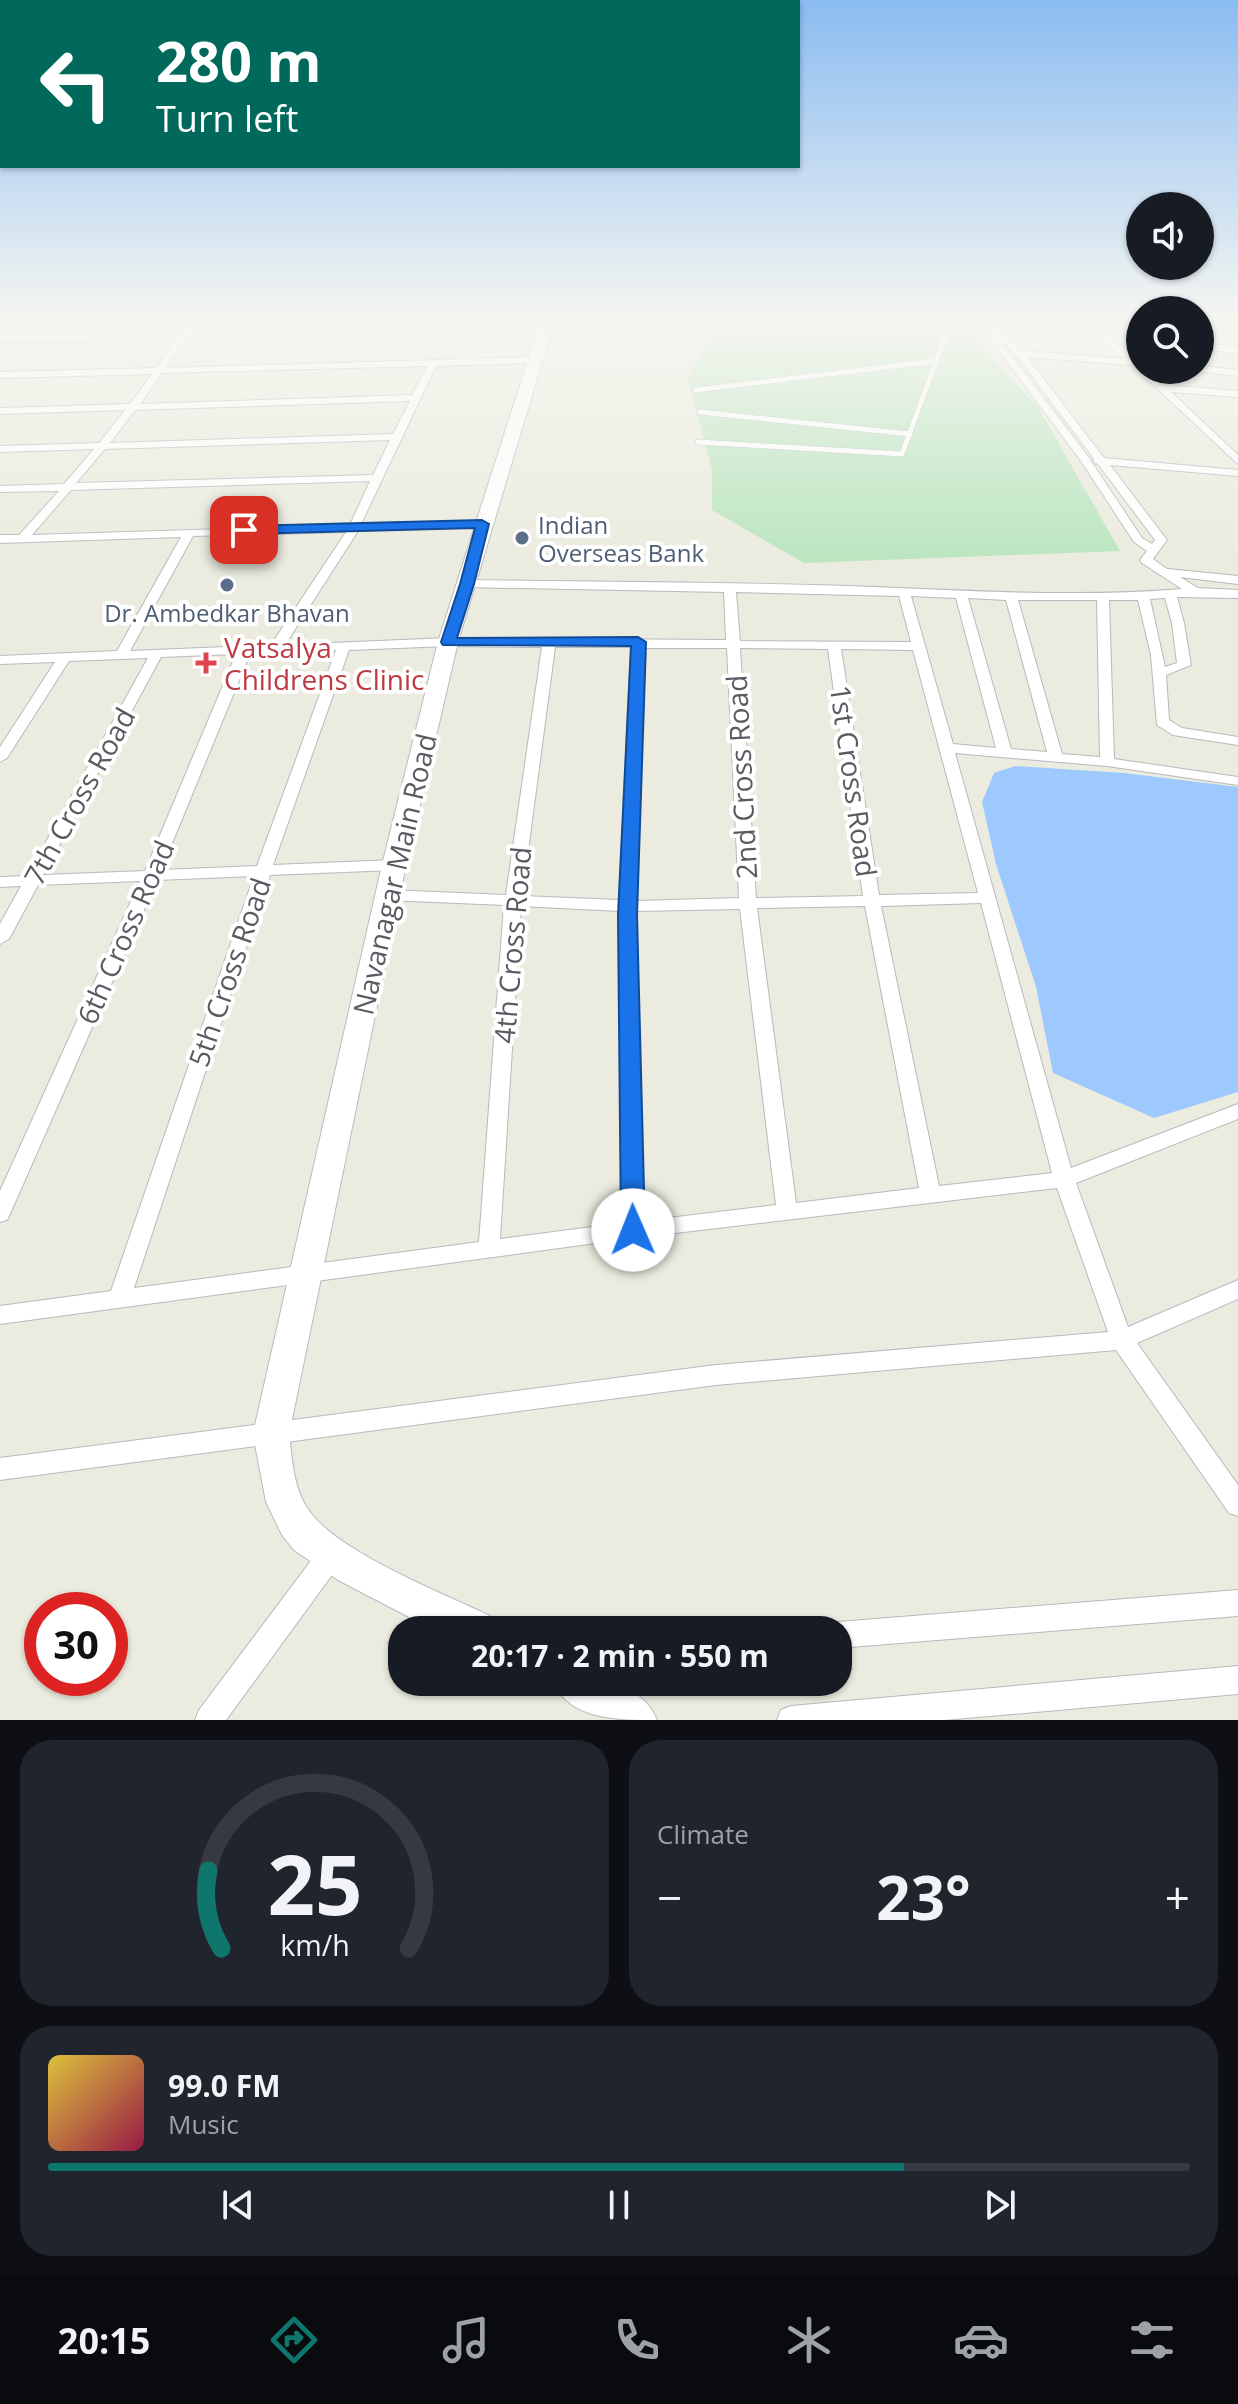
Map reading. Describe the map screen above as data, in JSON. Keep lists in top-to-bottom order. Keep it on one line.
{"streets":{"main road":["Navanagar Main Road"],"street":["2nd Cross Road","1st Cross Road","7th Cross Road","6th Cross Road","4th Cross Road","5th Cross Road"]},"places":{"other":["Indian Overseas Bank","Dr. Ambedkar Bhavan"],"health":["Vatsalya Childrens Clinic"]},"page":{"turn":["280 m","Turn left"],"limit":"30","trip":"20:17 · 2 min · 550 m","tile":"Climate","heat":["−","23°","+"],"song":["99.0 FM","Music"],"tabs":"20:15","gauge":["25","km/h"]}}
